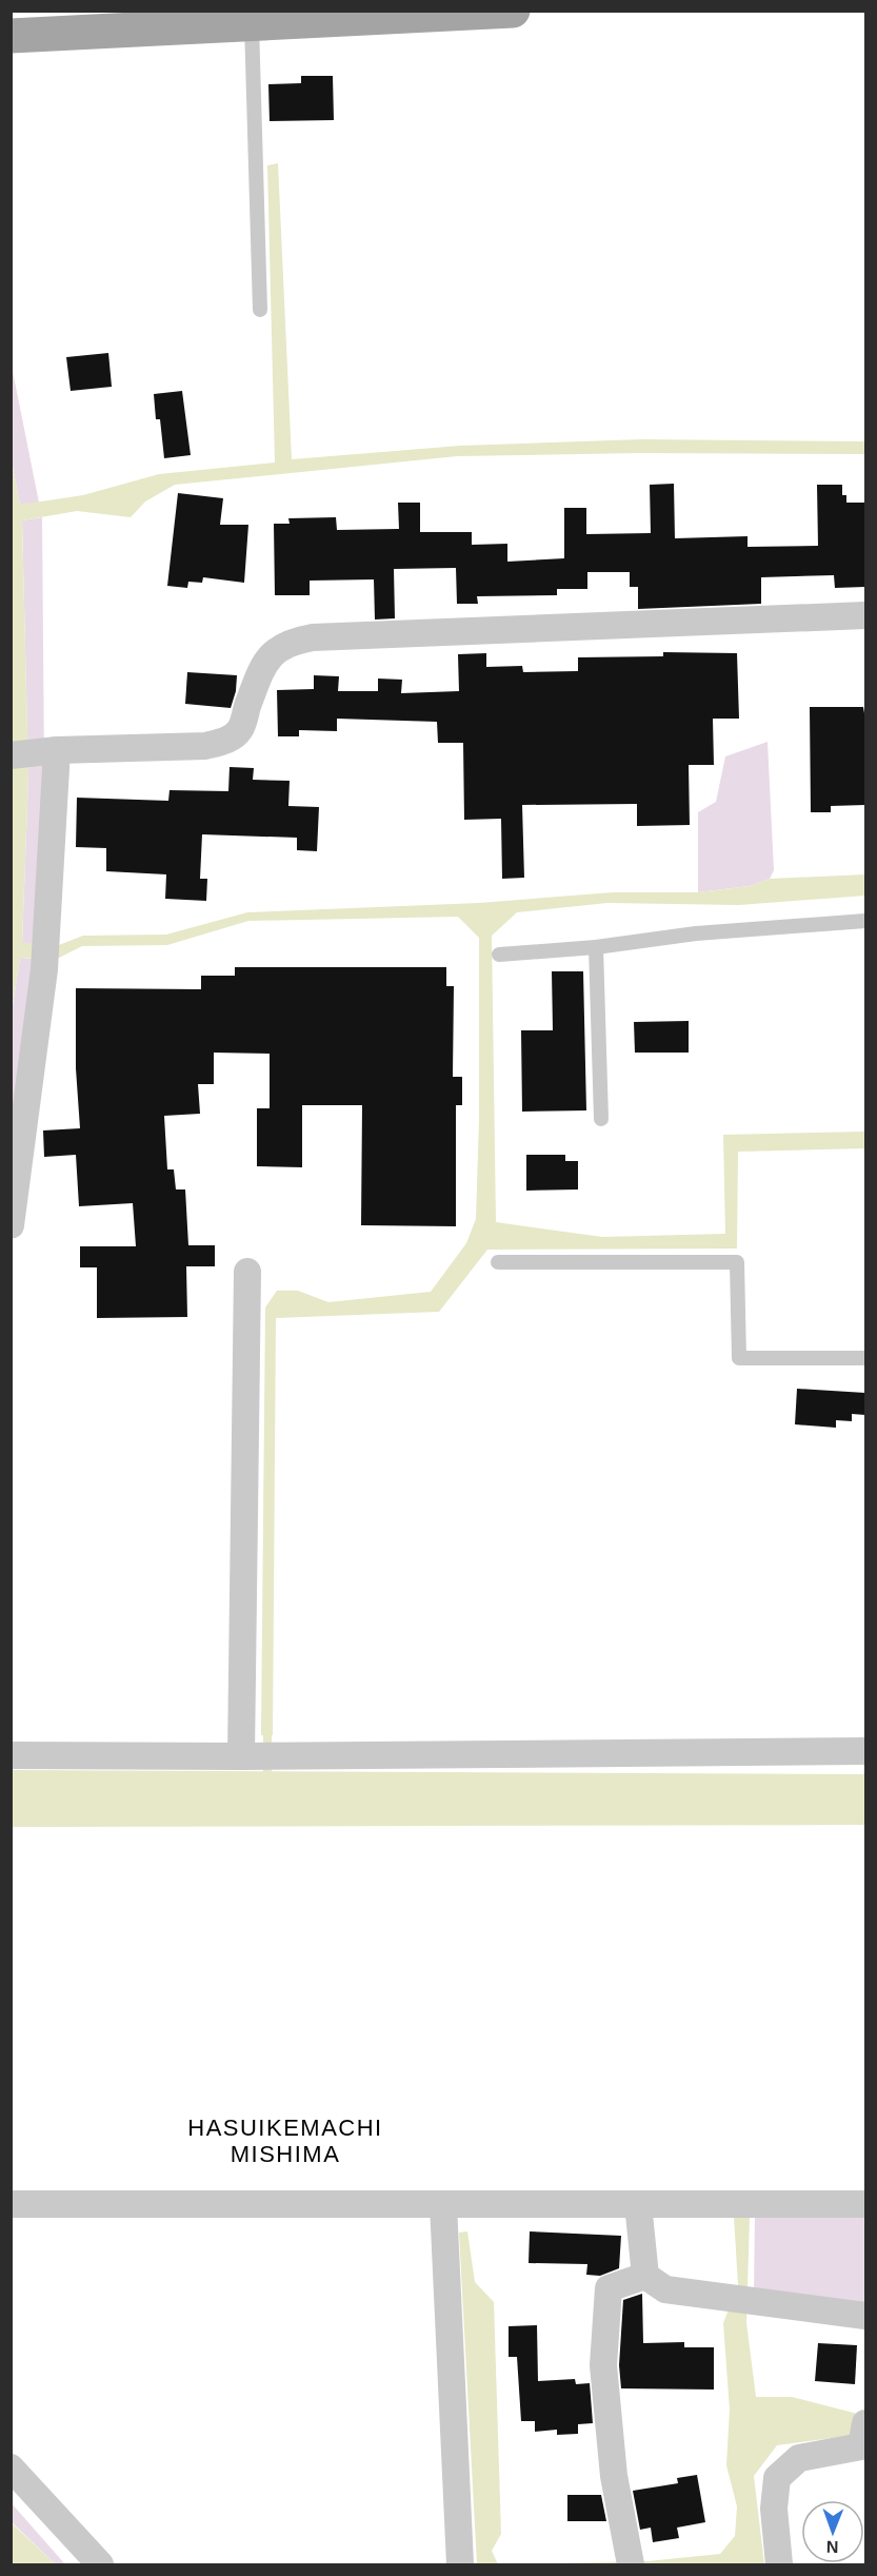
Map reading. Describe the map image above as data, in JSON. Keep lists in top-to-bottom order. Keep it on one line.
{"districts":["HASUIKEMACHI MISHIMA"],"north":"bottom"}
